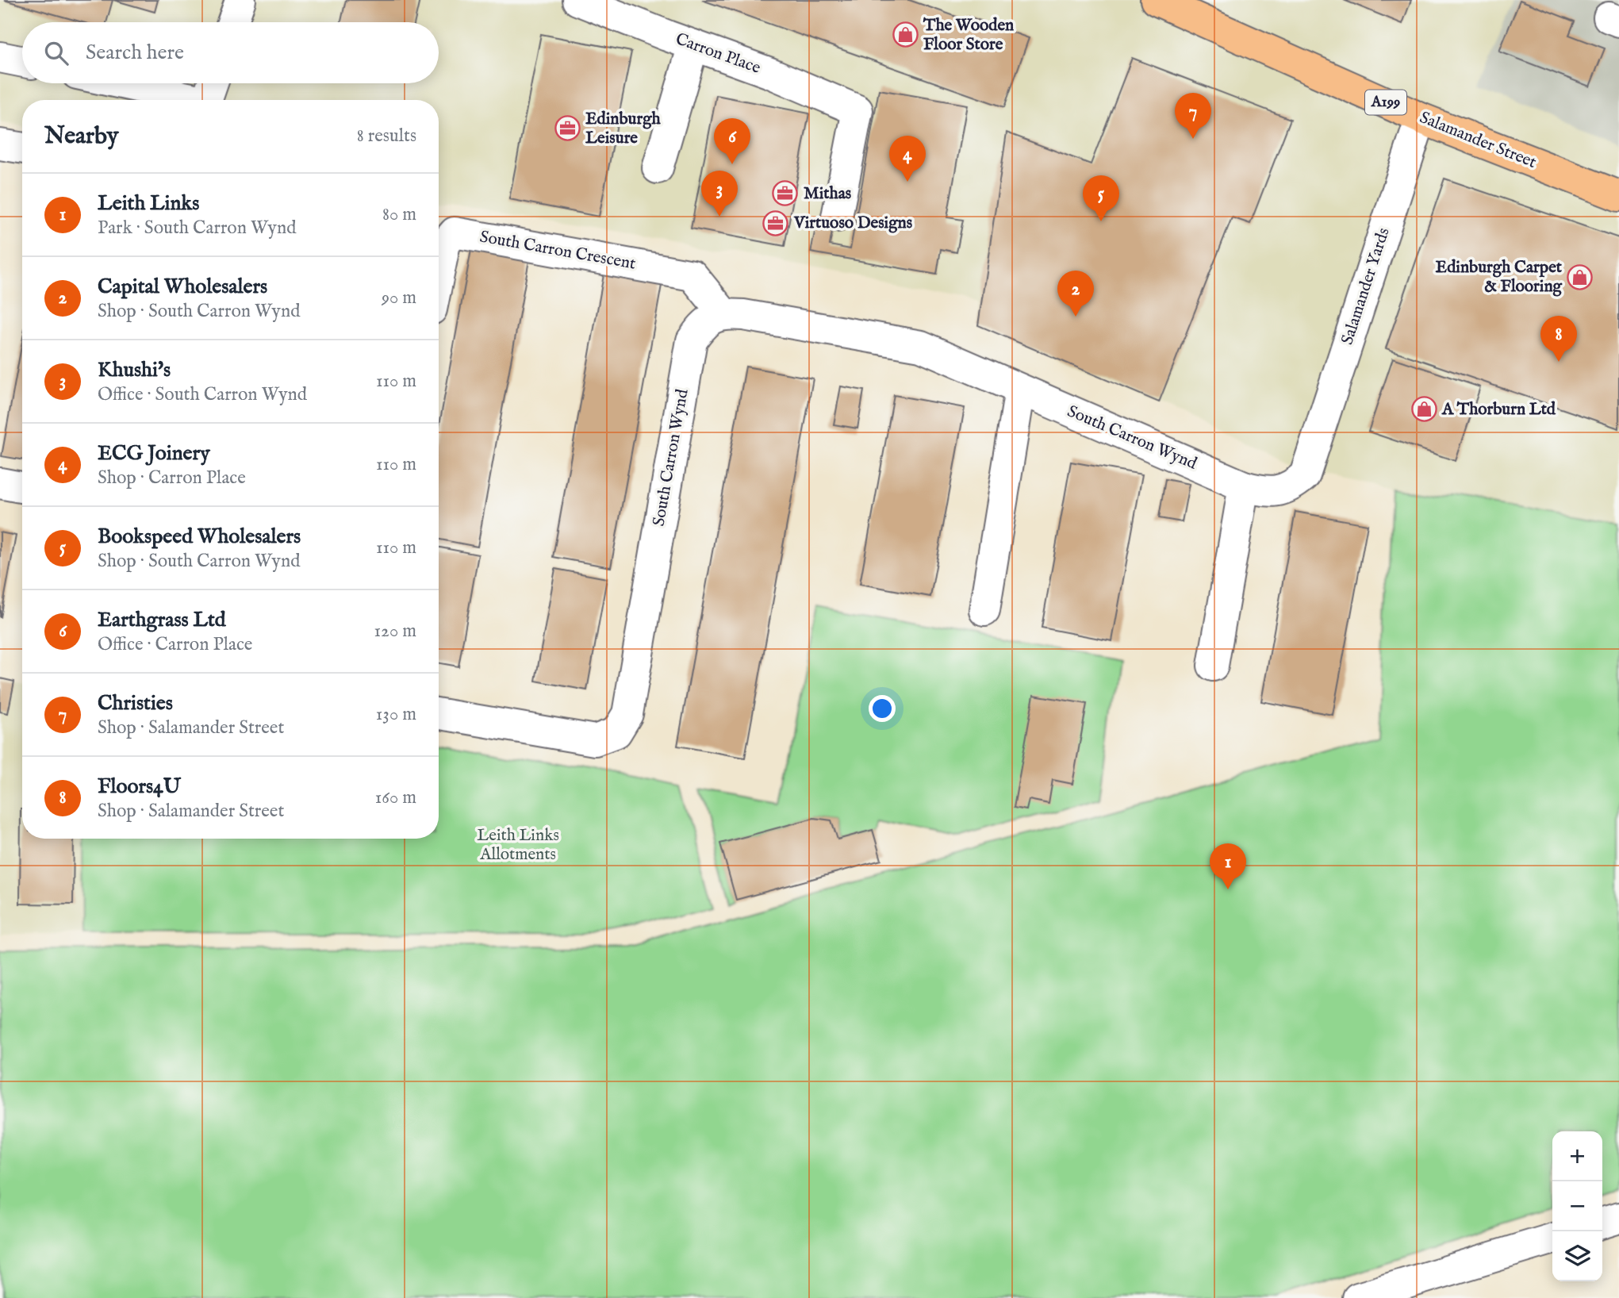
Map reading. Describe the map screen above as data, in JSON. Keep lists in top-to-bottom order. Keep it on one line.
{"streets":{"main road":["A199","Salamander Street"],"street":["Carron Place","South Carron Crescent","Salamander Yards","South Carron Wynd"]},"crossings":[["Salamander Street","Salamander Yards"],["South Carron Crescent","South Carron Wynd"],["Salamander Yards","South Carron Wynd"]],"parks":["Leith Links Allotments"],"places":{"shop":["The Wooden Floor Store","Edinburgh Carpet & Flooring","A Thorburn Ltd"],"office":["Edinburgh Leisure","Mithas","Virtuoso Designs"]},"page":{"search":"Search here","pins":["7","6","4","3","5","2","8","1"],"heading":["Nearby","8 results"],"list":[{"mark":"1","name":"Leith Links","note":"Park · South Carron Wynd","value":"80 m"},{"mark":"2","name":"Capital Wholesalers","note":"Shop · South Carron Wynd","value":"90 m"},{"mark":"3","name":"Khushi's","note":"Office · South Carron Wynd","value":"110 m"},{"mark":"4","name":"ECG Joinery","note":"Shop · Carron Place","value":"110 m"},{"mark":"5","name":"Bookspeed Wholesalers","note":"Shop · South Carron Wynd","value":"110 m"},{"mark":"6","name":"Earthgrass Ltd","note":"Office · Carron Place","value":"120 m"},{"mark":"7","name":"Christies","note":"Shop · Salamander Street","value":"130 m"},{"mark":"8","name":"Floors4U","note":"Shop · Salamander Street","value":"160 m"}],"map_buttons":["+","−"]}}
